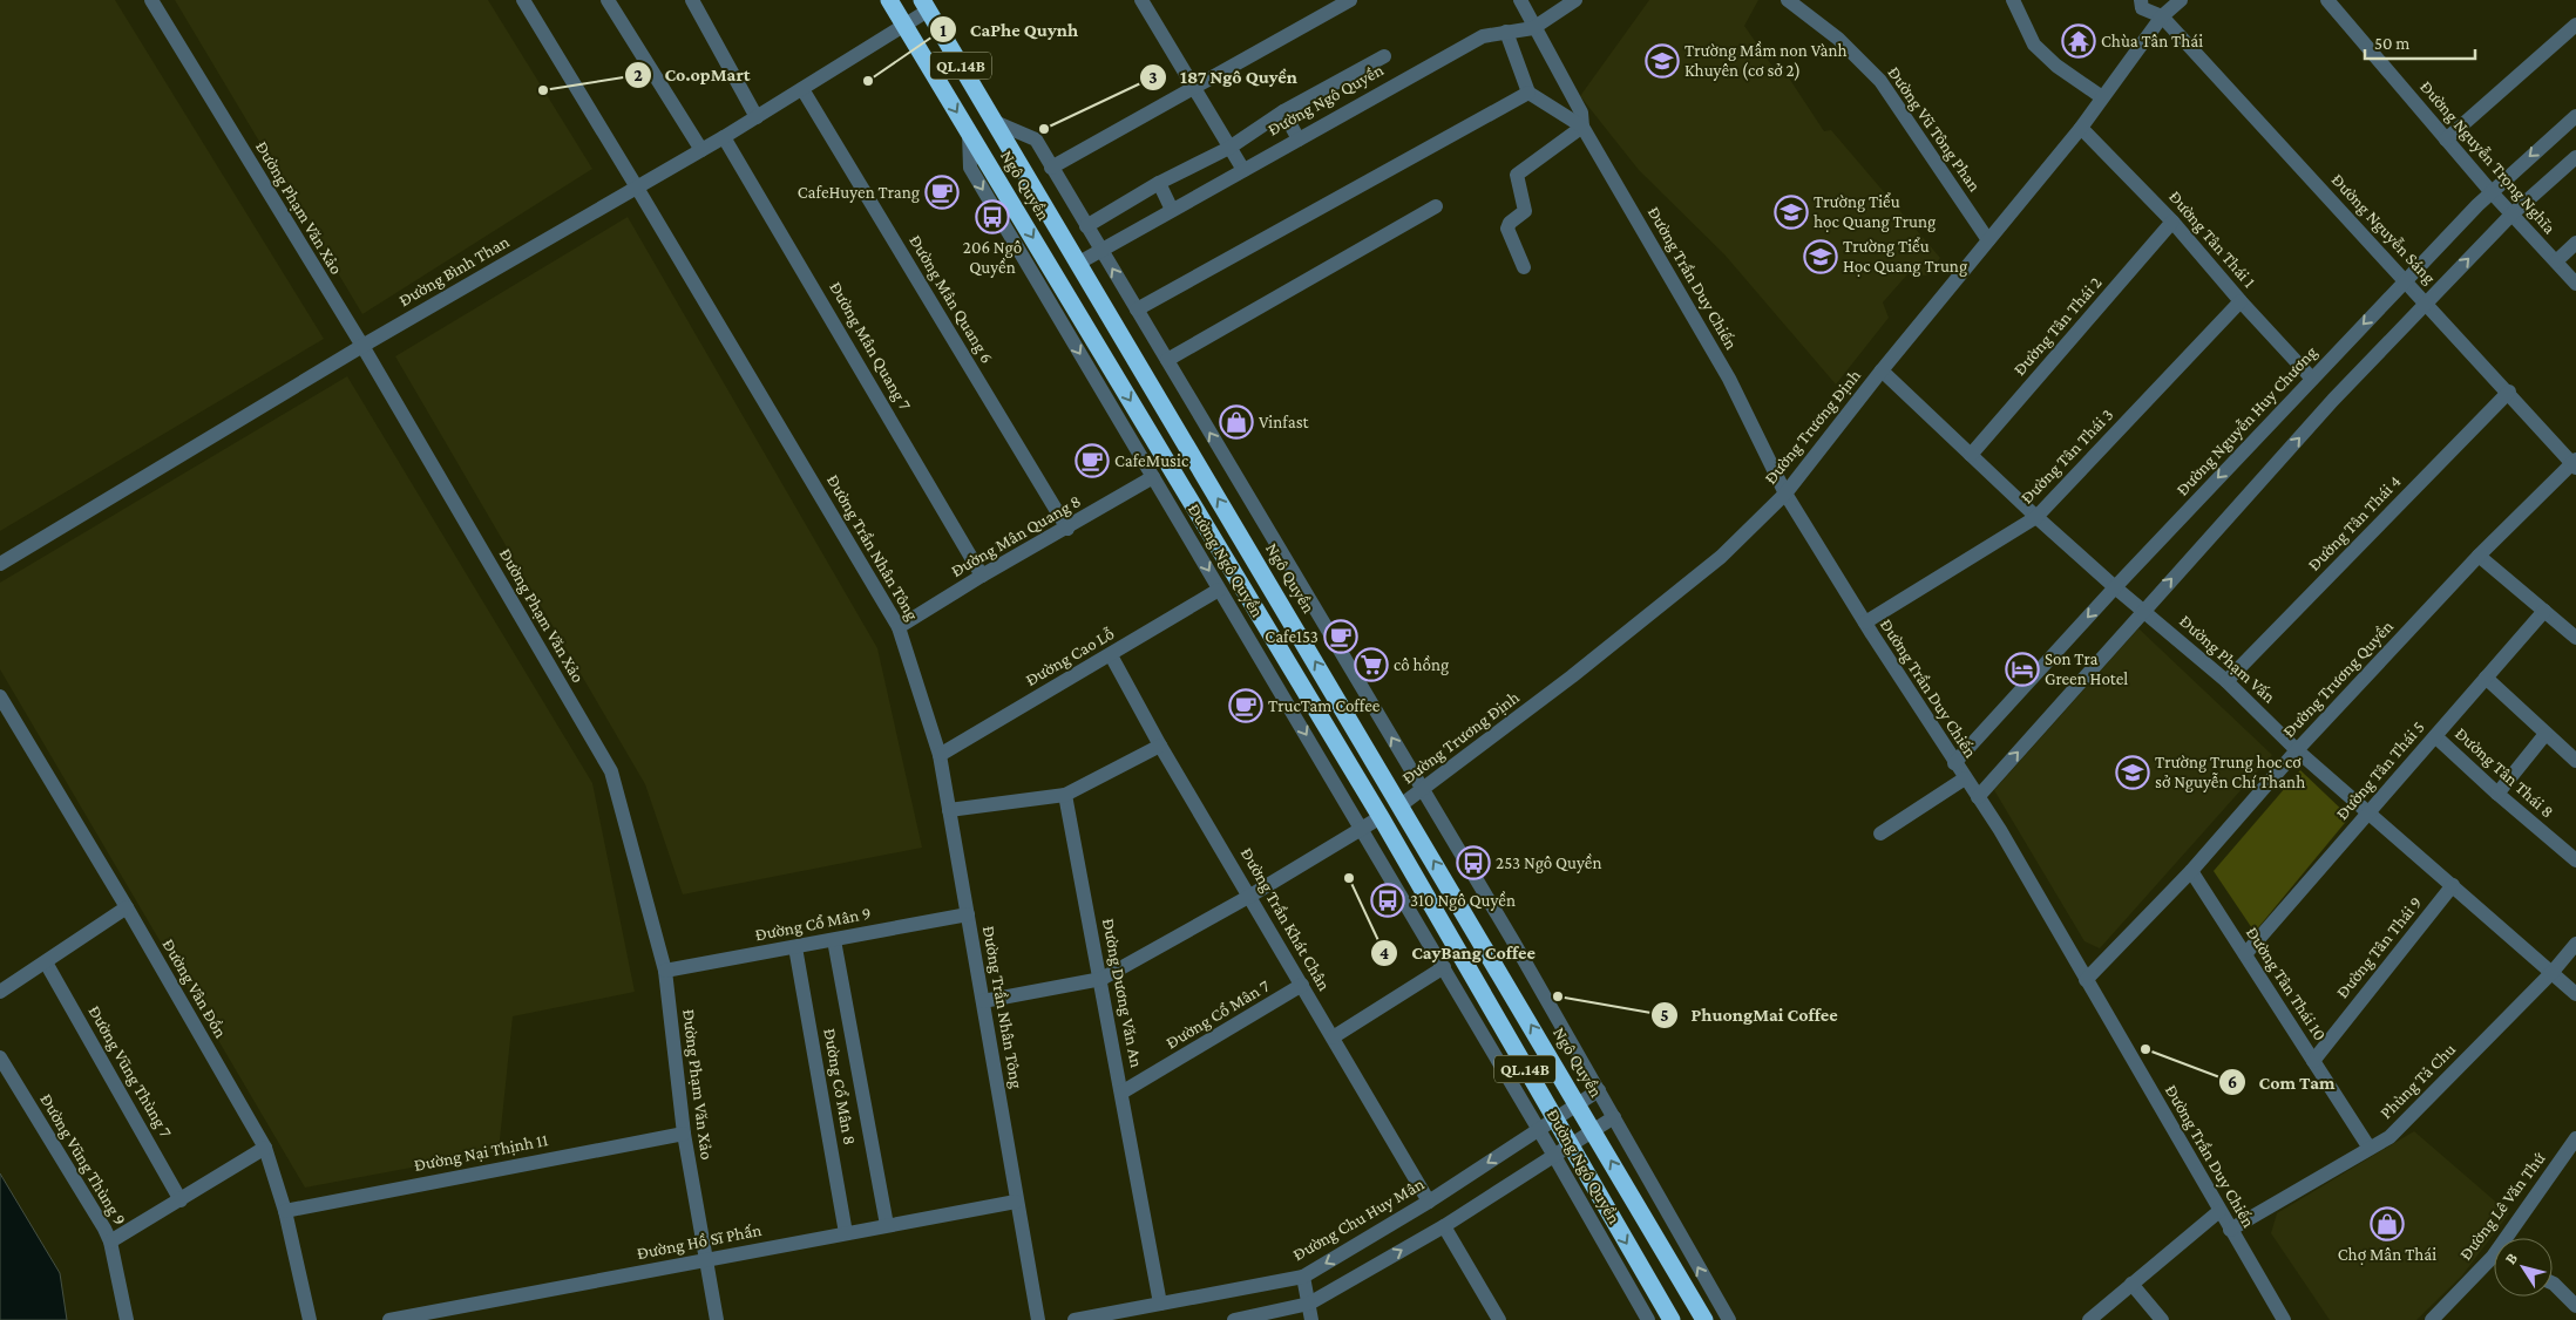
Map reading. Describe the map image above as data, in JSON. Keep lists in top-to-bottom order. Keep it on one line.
{"streets":{"highway":["QL.14B","Đường Ngô Quyền","Ngô Quyền"],"street":["Đường Vũ Tông Phan","Đường Nguyễn Trọng Nghĩa","Đường Phạm Văn Xảo","Đường Nguyễn Sáng","Đường Tân Thái 1","Đường Bình Than","Đường Trần Duy Chiến","Đường Mân Quang 6","Đường Tân Thái 2","Đường Mân Quang 7","Đường Nguyễn Huy Chương","Đường Trương Định","Đường Tân Thái 3","Đường Tân Thái 4","Đường Mân Quang 8","Đường Trần Nhân Tông","Đường Cao Lỗ","Đường Phạm Vấn","Đường Trương Quyền","Đường Tân Thái 5","Đường Tân Thái 8","Đường Trần Khát Chân","Đường Cổ Mân 9","Đường Tân Thái 9","Đường Tân Thái 10","Đường Vân Đồn","Đường Dương Văn An","Đường Cổ Mân 7","Đường Vũng Thùng 7","Phùng Tả Chu","Đường Cổ Mân 8","Đường Nại Thịnh 11","Đường Vũng Thùng 9","Đường Lê Văn Thứ","Đường Chu Huy Mân","Đường Hồ Sĩ Phấn"]},"crossings":[["Đường Ngô Quyền","Ngô Quyền"],["Đường Ngô Quyền","Đường Bình Than"],["Đường Ngô Quyền","Đường Mân Quang 8"],["Đường Ngô Quyền","Đường Cao Lỗ"],["Đường Ngô Quyền","Đường Chu Huy Mân"],["Đường Vũ Tông Phan","Đường Trương Định"],["Đường Nguyễn Trọng Nghĩa","Đường Nguyễn Huy Chương"],["Ngô Quyền","Đường Bình Than"],["Ngô Quyền","Đường Trương Định"],["Ngô Quyền","Đường Chu Huy Mân"],["Đường Phạm Văn Xảo","Đường Bình Than"],["Đường Phạm Văn Xảo","Đường Cổ Mân 9"],["Đường Phạm Văn Xảo","Đường Nại Thịnh 11"],["Đường Phạm Văn Xảo","Đường Hồ Sĩ Phấn"],["Đường Nguyễn Sáng","Đường Nguyễn Huy Chương"],["Đường Nguyễn Sáng","Đường Trương Định"],["Đường Nguyễn Sáng","Đường Tân Thái 4"],["Đường Nguyễn Sáng","Đường Trương Quyền"],["Đường Tân Thái 1","Đường Tân Thái 2"],["Đường Tân Thái 1","Đường Nguyễn Huy Chương"],["Đường Tân Thái 1","Đường Trương Định"],["Đường Tân Thái 1","Đường Tân Thái 3"],["Đường Bình Than","Đường Mân Quang 6"],["Đường Bình Than","Đường Mân Quang 7"],["Đường Bình Than","Đường Trần Nhân Tông"],["Đường Trần Duy Chiến","Đường Nguyễn Huy Chương"],["Đường Trần Duy Chiến","Đường Trương Định"],["Đường Trần Duy Chiến","Đường Tân Thái 3"],["Đường Trần Duy Chiến","Đường Trương Quyền"],["Đường Trần Duy Chiến","Phùng Tả Chu"],["Đường Mân Quang 6","Đường Mân Quang 8"],["Đường Tân Thái 2","Đường Phạm Vấn"],["Đường Mân Quang 7","Đường Mân Quang 8"],["Đường Nguyễn Huy Chương","Đường Phạm Vấn"],["Đường Trương Định","Đường Phạm Vấn"],["Đường Tân Thái 3","Đường Phạm Vấn"],["Đường Tân Thái 4","Đường Phạm Vấn"],["Đường Mân Quang 8","Đường Trần Nhân Tông"],["Đường Trần Nhân Tông","Đường Cao Lỗ"],["Đường Trần Nhân Tông","Đường Cổ Mân 9"],["Đường Trần Nhân Tông","Đường Hồ Sĩ Phấn"],["Đường Cao Lỗ","Đường Trần Khát Chân"],["Đường Phạm Vấn","Đường Trương Quyền"],["Đường Phạm Vấn","Đường Tân Thái 5"],["Đường Phạm Vấn","Đường Tân Thái 9"],["Đường Phạm Vấn","Phùng Tả Chu"],["Đường Trương Quyền","Đường Tân Thái 10"],["Đường Tân Thái 5","Đường Tân Thái 8"],["Đường Tân Thái 5","Đường Tân Thái 10"],["Đường Trần Khát Chân","Đường Cổ Mân 7"],["Đường Trần Khát Chân","Đường Chu Huy Mân"],["Đường Cổ Mân 9","Đường Cổ Mân 8"],["Đường Tân Thái 9","Đường Tân Thái 10"],["Đường Tân Thái 10","Phùng Tả Chu"],["Đường Vân Đồn","Đường Nại Thịnh 11"],["Đường Dương Văn An","Đường Cổ Mân 7"],["Đường Dương Văn An","Đường Chu Huy Mân"],["Đường Cổ Mân 8","Đường Hồ Sĩ Phấn"]],"one_way":["Đường Ngô Quyền"],"places":{"temple":["Chùa Tân Thái"],"school or university":["Trường Mầm non Vành Khuyên (cơ sở 2)","Trường Tiểu học Quang Trung","Trường Tiểu Học Quang Trung","Trường Trung học cơ sở Nguyễn Chí Thanh"],"other":["CaPhe Quynh","Co.opMart","187 Ngô Quyền","CayBang Coffee","PhuongMai Coffee","Com Tam"],"cafe":["CafeHuyen Trang","CafeMusic","Cafe153","TrucTam Coffee"],"bus stop":["206 Ngô Quyền","253 Ngô Quyền","310 Ngô Quyền"],"shop":["Vinfast","Chợ Mân Thái"],"supermarket":["cô hồng"],"hotel":["Son Tra Green Hotel"]},"scale_bar":"50 m","north":"top left"}
